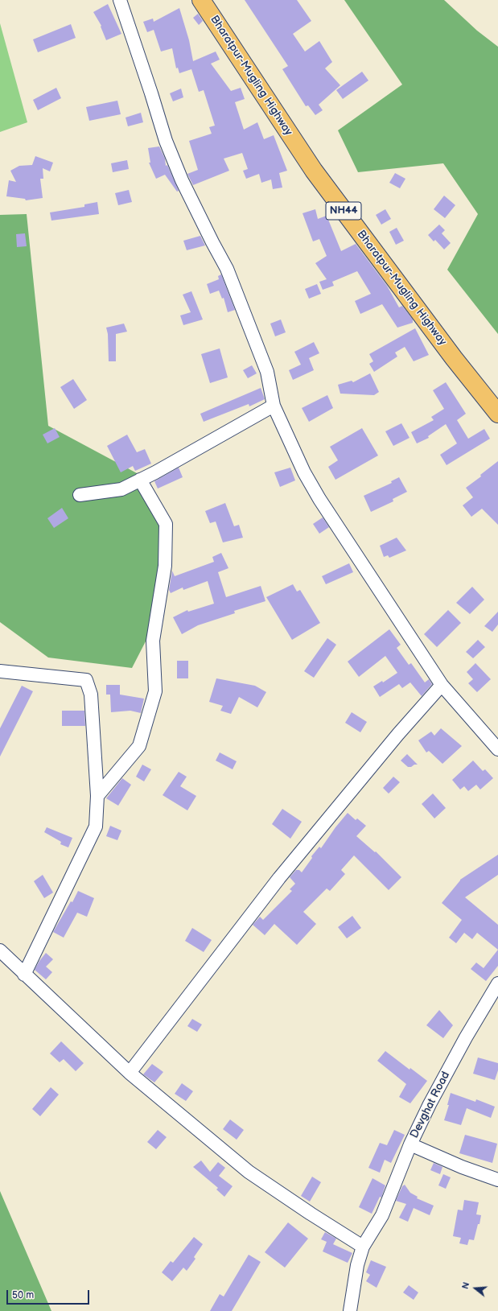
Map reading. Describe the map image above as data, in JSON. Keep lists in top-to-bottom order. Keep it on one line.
{"streets":{"highway":["Bharatpur-Mugling Highway","NH44"],"street":["Devghat Road"]},"scale_bar":"50 m","north":"left"}
